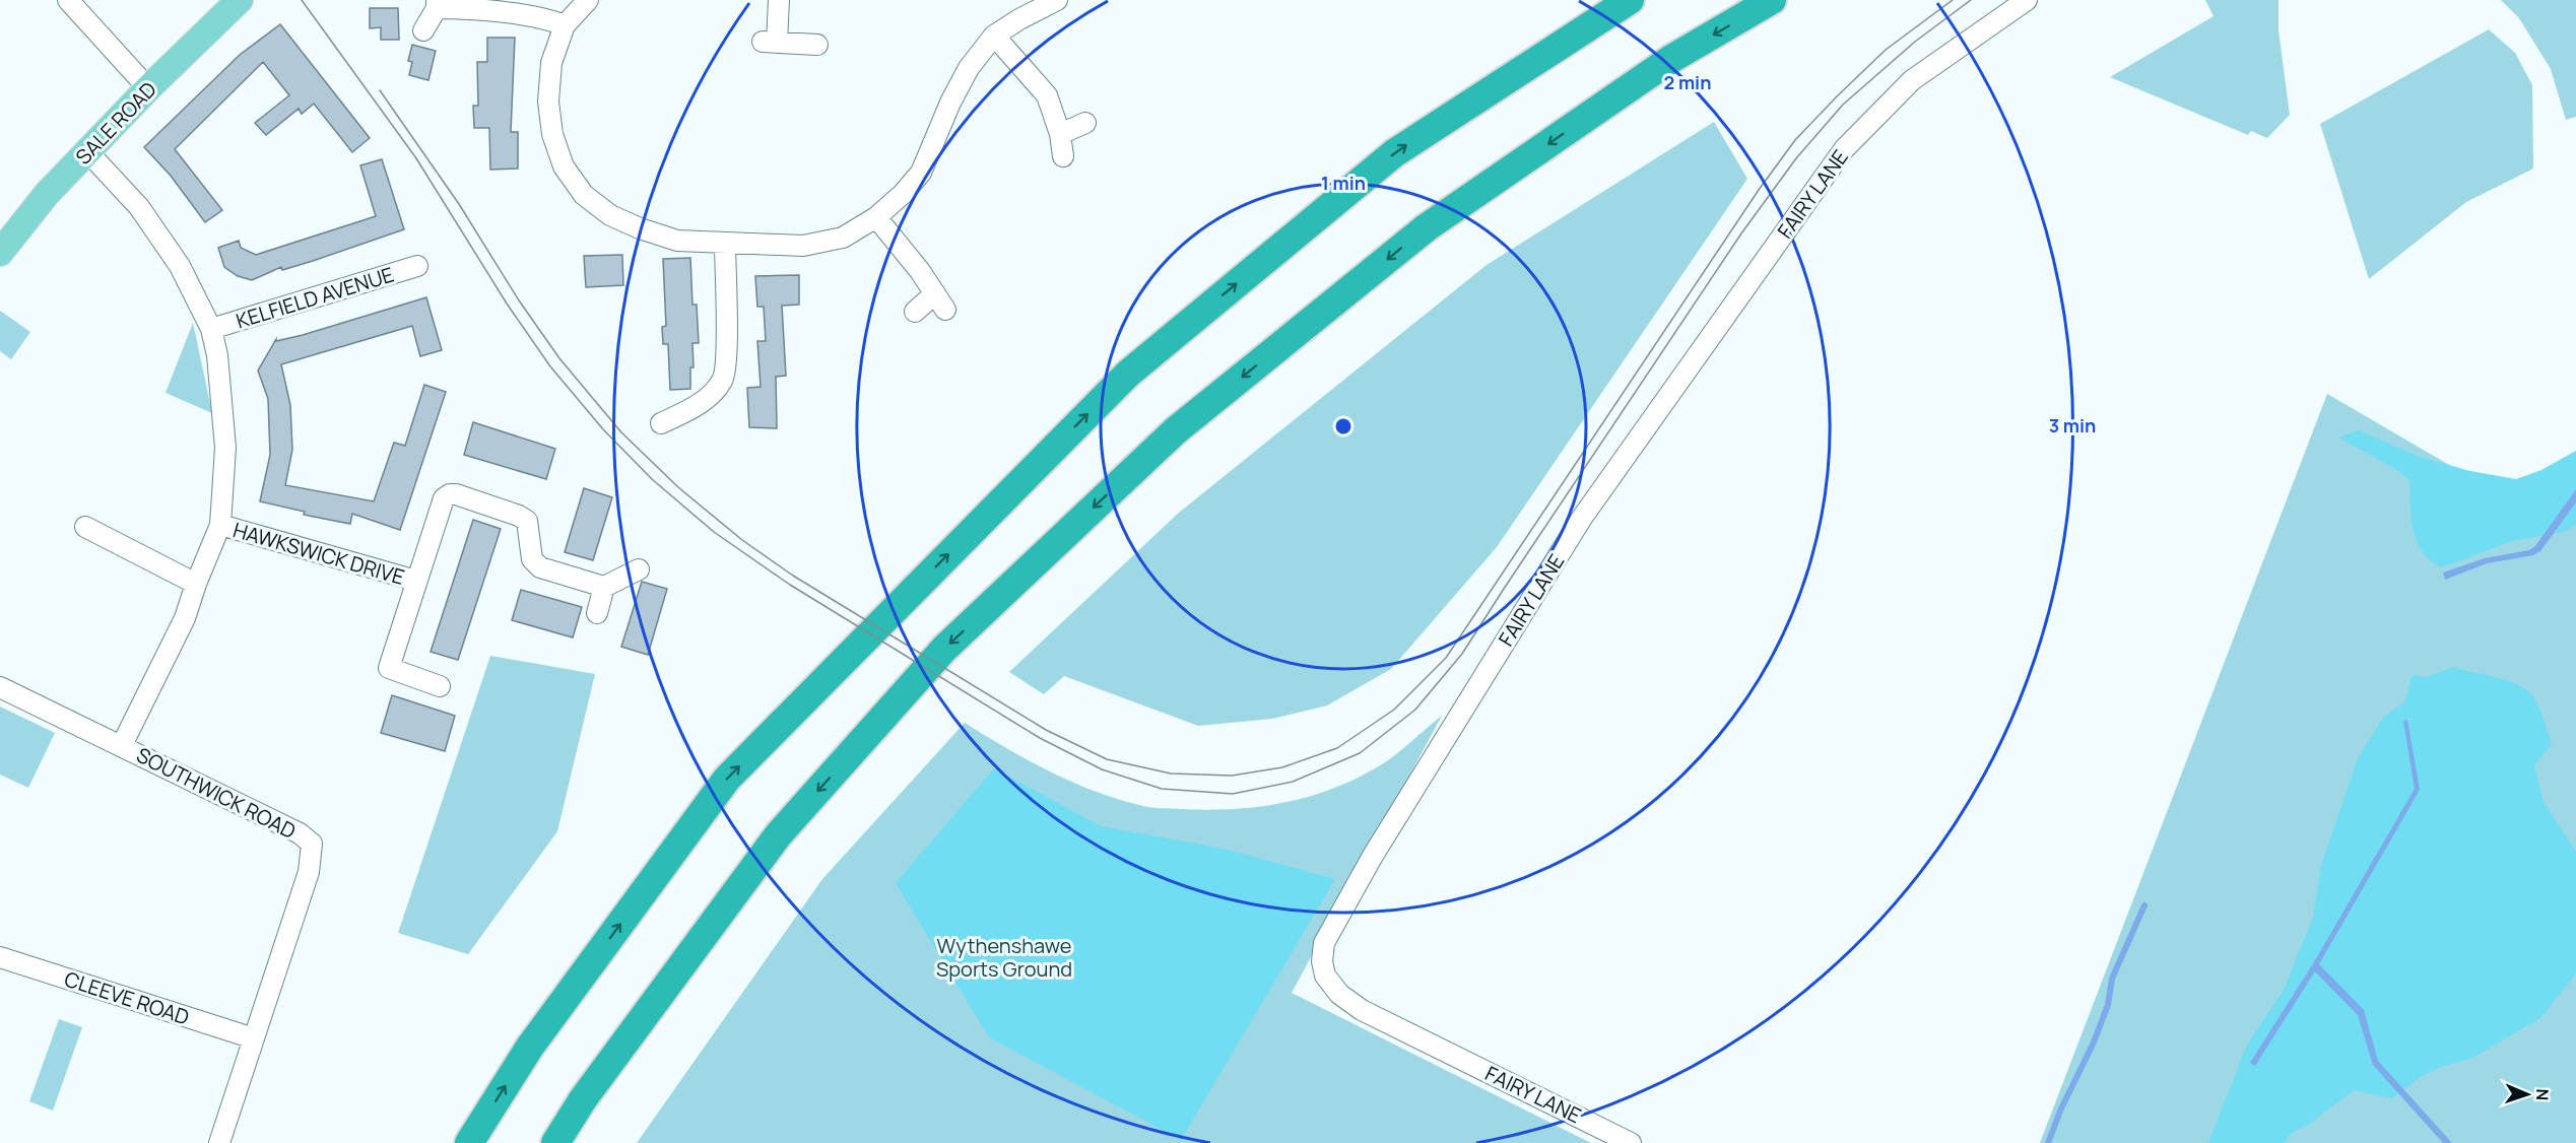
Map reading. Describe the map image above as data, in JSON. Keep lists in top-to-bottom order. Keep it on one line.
{"streets":{"main road":["SALE ROAD"],"street":["FAIRY LANE","KELFIELD AVENUE","HAWKSWICK DRIVE","SOUTHWICK ROAD","CLEEVE ROAD"]},"crossings":[["SOUTHWICK ROAD","CLEEVE ROAD"]],"parks":["Wythenshawe Sports Ground"],"north":"right","rings":["2 min","1 min","3 min"]}
